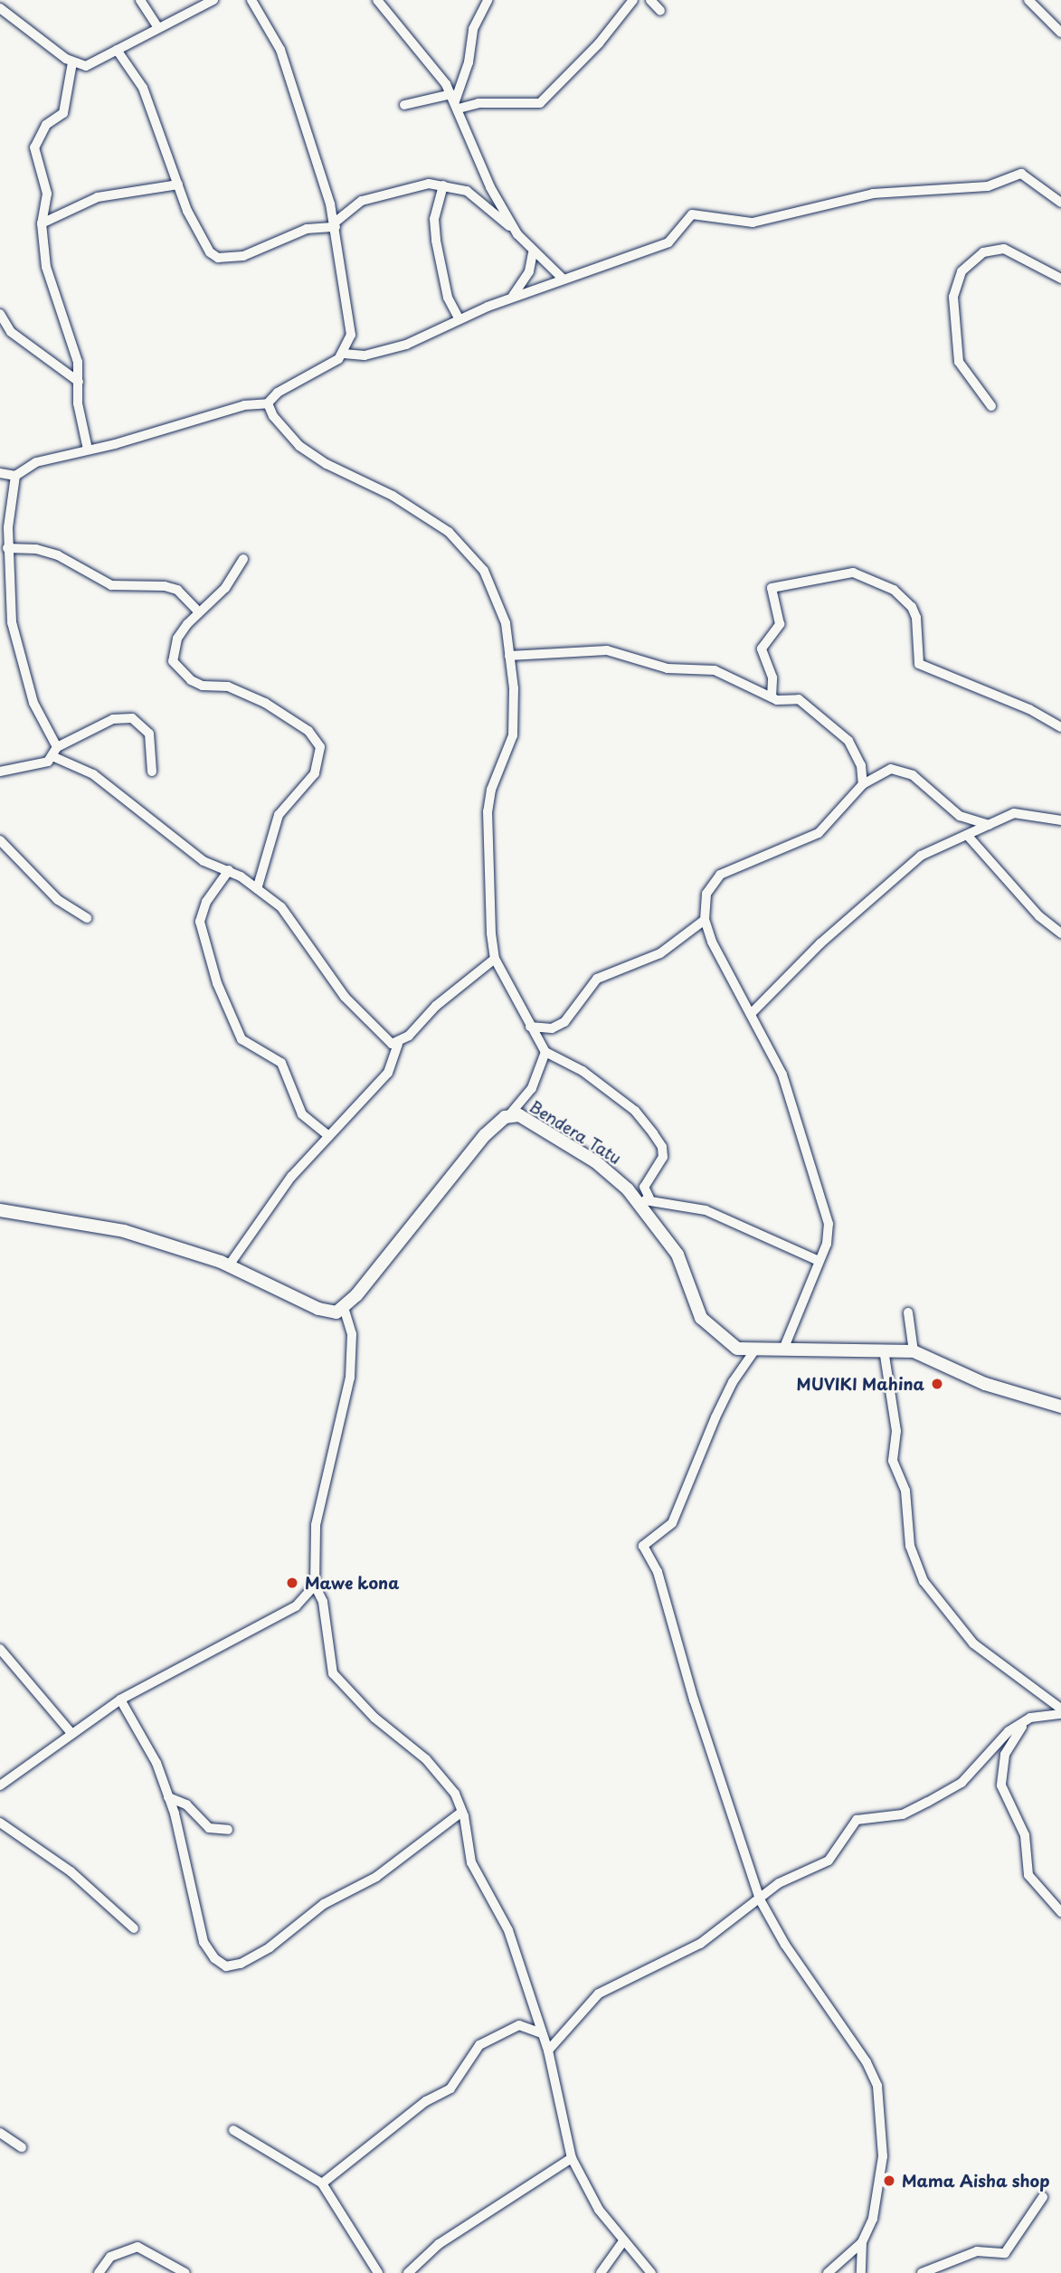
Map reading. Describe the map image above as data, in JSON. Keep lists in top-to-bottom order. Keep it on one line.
{"streets":{"main road":["Bendera Tatu"]},"places":["MUVIKI Mahina","Mawe kona","Mama Aisha shop"]}
